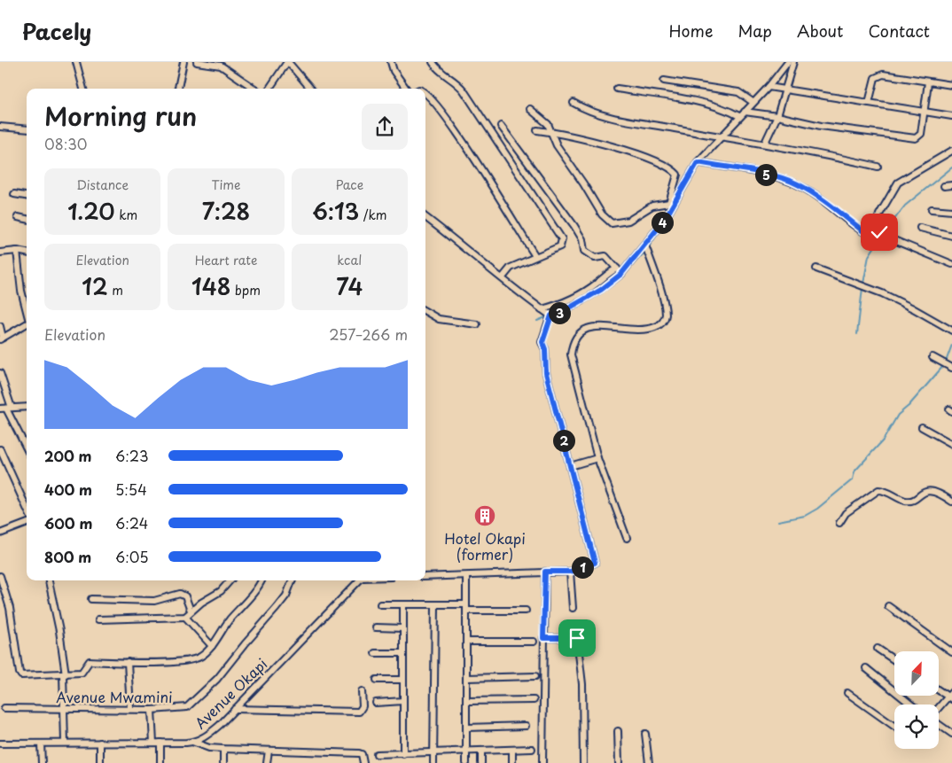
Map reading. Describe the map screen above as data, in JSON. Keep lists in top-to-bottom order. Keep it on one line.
{"streets":{"street":["Avenue Okapi","Avenue Mwamini"]},"places":{"building":["Hotel Okapi (former)"]},"north":"top right","page":{"header":"Pacely","nav":["Home","Map","About","Contact"],"heading":["Morning run","08:30"],"pins":["5","4","3","2","1"],"stats":[["Distance","1.20 km"],["Time","7:28"],["Pace","6:13 /km"],["Elevation","12 m"],["Heart rate","148 bpm"],["kcal","74"]],"chart":["Elevation","257–266 m"],"list":[{"name":"200 m","note":"6:23"},{"name":"400 m","note":"5:54"},{"name":"600 m","note":"6:24"},{"name":"800 m","note":"6:05"}]}}
